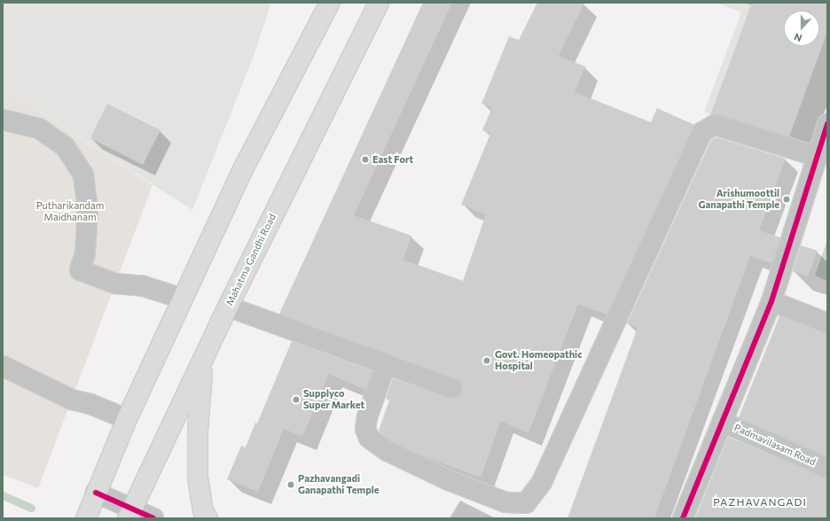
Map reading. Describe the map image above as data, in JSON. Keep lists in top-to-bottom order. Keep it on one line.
{"streets":{"main road":["Mahatma Gandhi Road"],"street":["Padmavilasam Road"]},"districts":["PAZHAVANGADI"],"parks":["Putharikandam Maidhanam"],"places":["East Fort","Arishumoottil Ganapathi Temple","Govt. Homeopathic Hospital","Supplyco Super Market","Pazhavangadi Ganapathi Temple"],"north":"bottom"}
